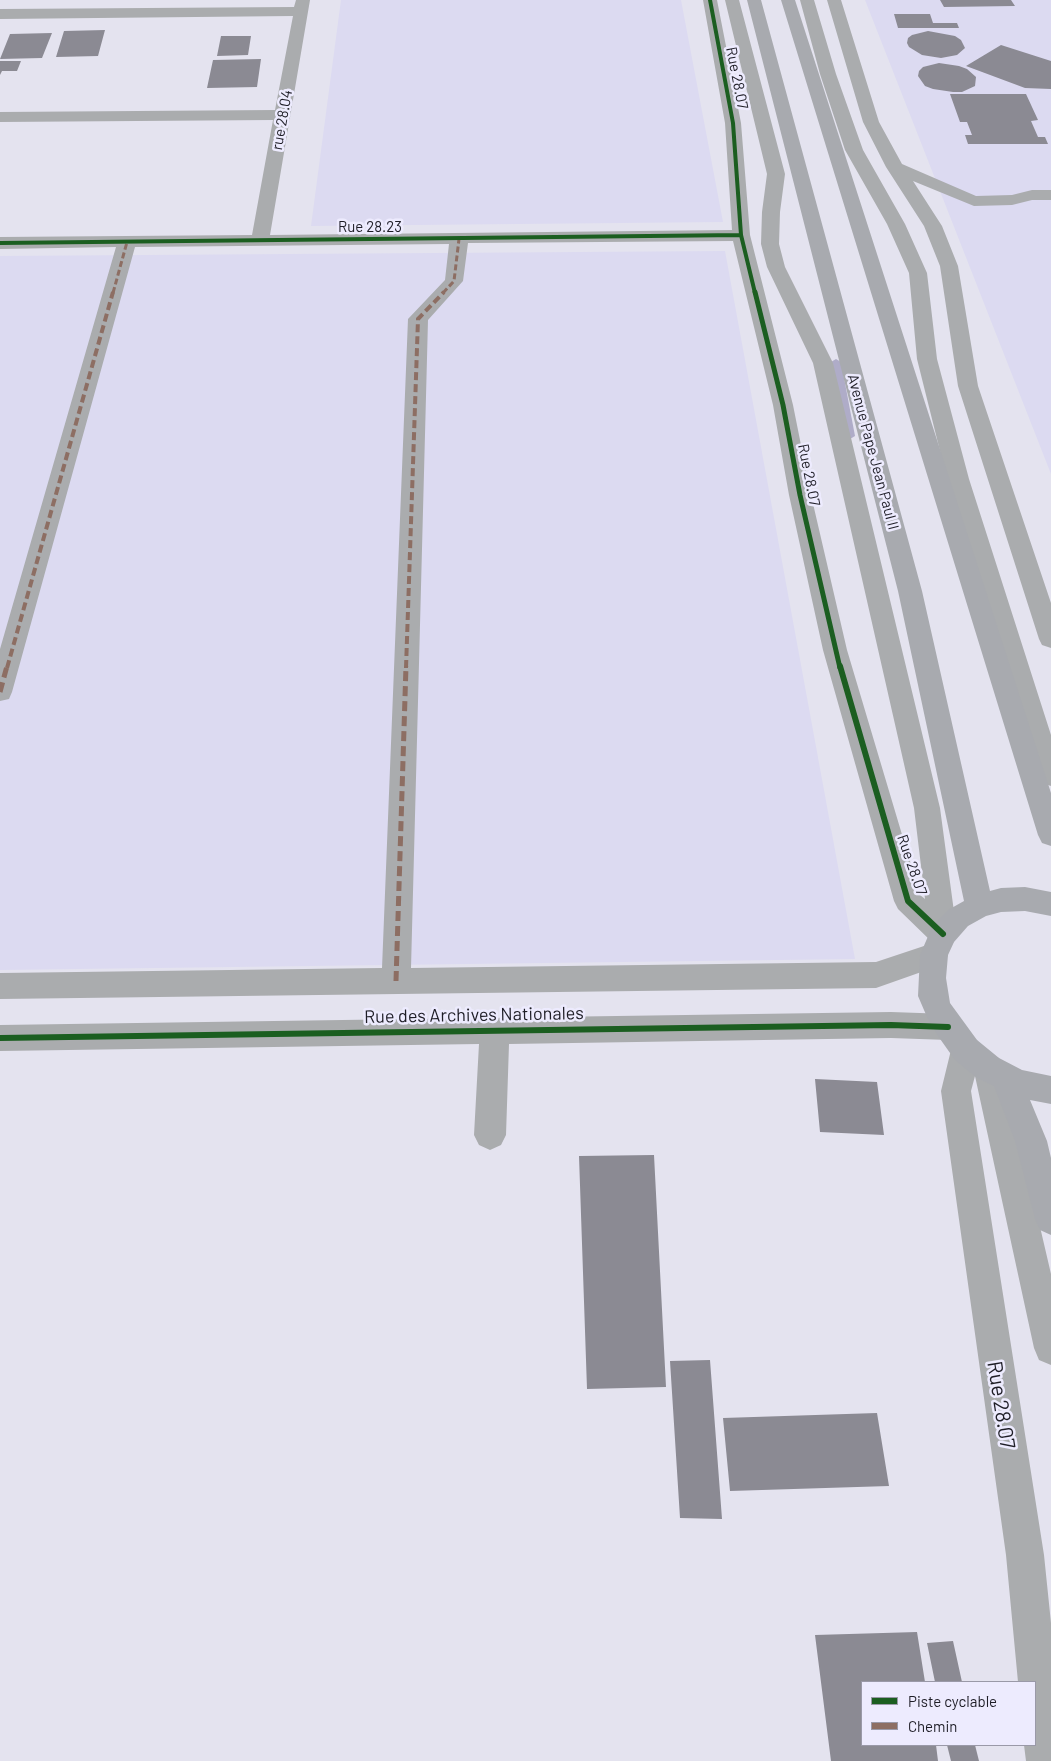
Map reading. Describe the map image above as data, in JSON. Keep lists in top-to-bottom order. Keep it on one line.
{"streets":{"highway":["Avenue Pape Jean Paul II"],"street":["Rue 28.07","rue 28.04","Rue 28.23","Rue des Archives Nationales"]},"crossings":[["Rue 28.07","Rue 28.23"],["Rue 28.07","Rue des Archives Nationales"],["rue 28.04","Rue 28.23"]],"legend":["Piste cyclable","Chemin"]}
